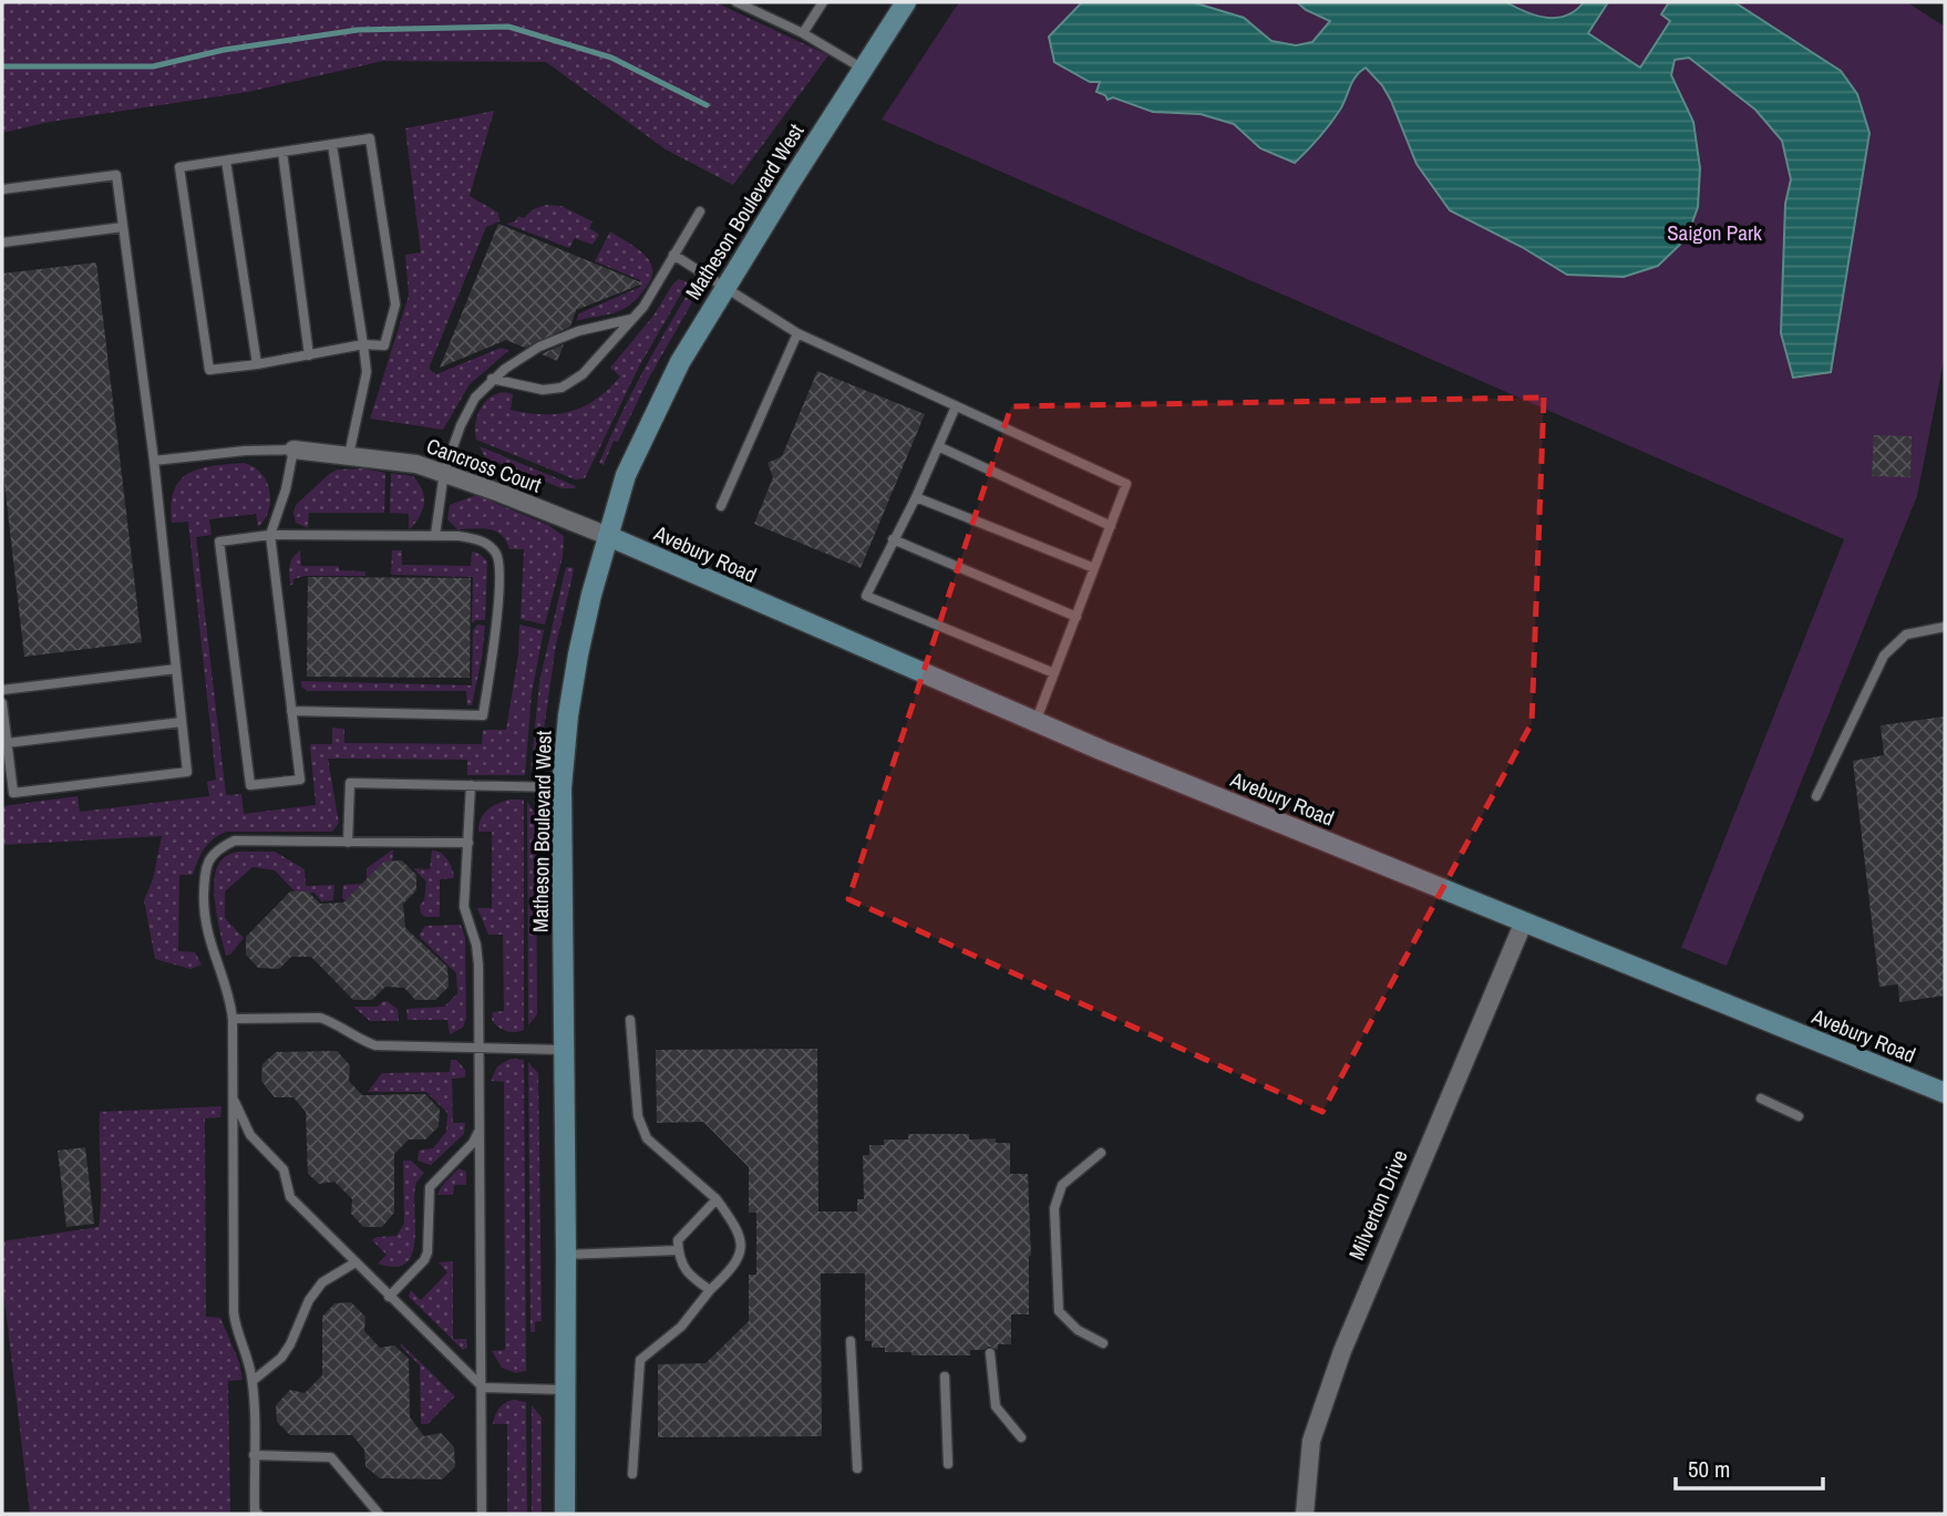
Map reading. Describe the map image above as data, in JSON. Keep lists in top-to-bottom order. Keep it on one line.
{"streets":{"street":["Matheson Boulevard West","Cancross Court","Avebury Road","Milverton Drive"]},"crossings":[["Matheson Boulevard West","Cancross Court"],["Matheson Boulevard West","Avebury Road"],["Cancross Court","Avebury Road"],["Avebury Road","Milverton Drive"]],"parks":["Saigon Park"],"scale_bar":"50 m"}
